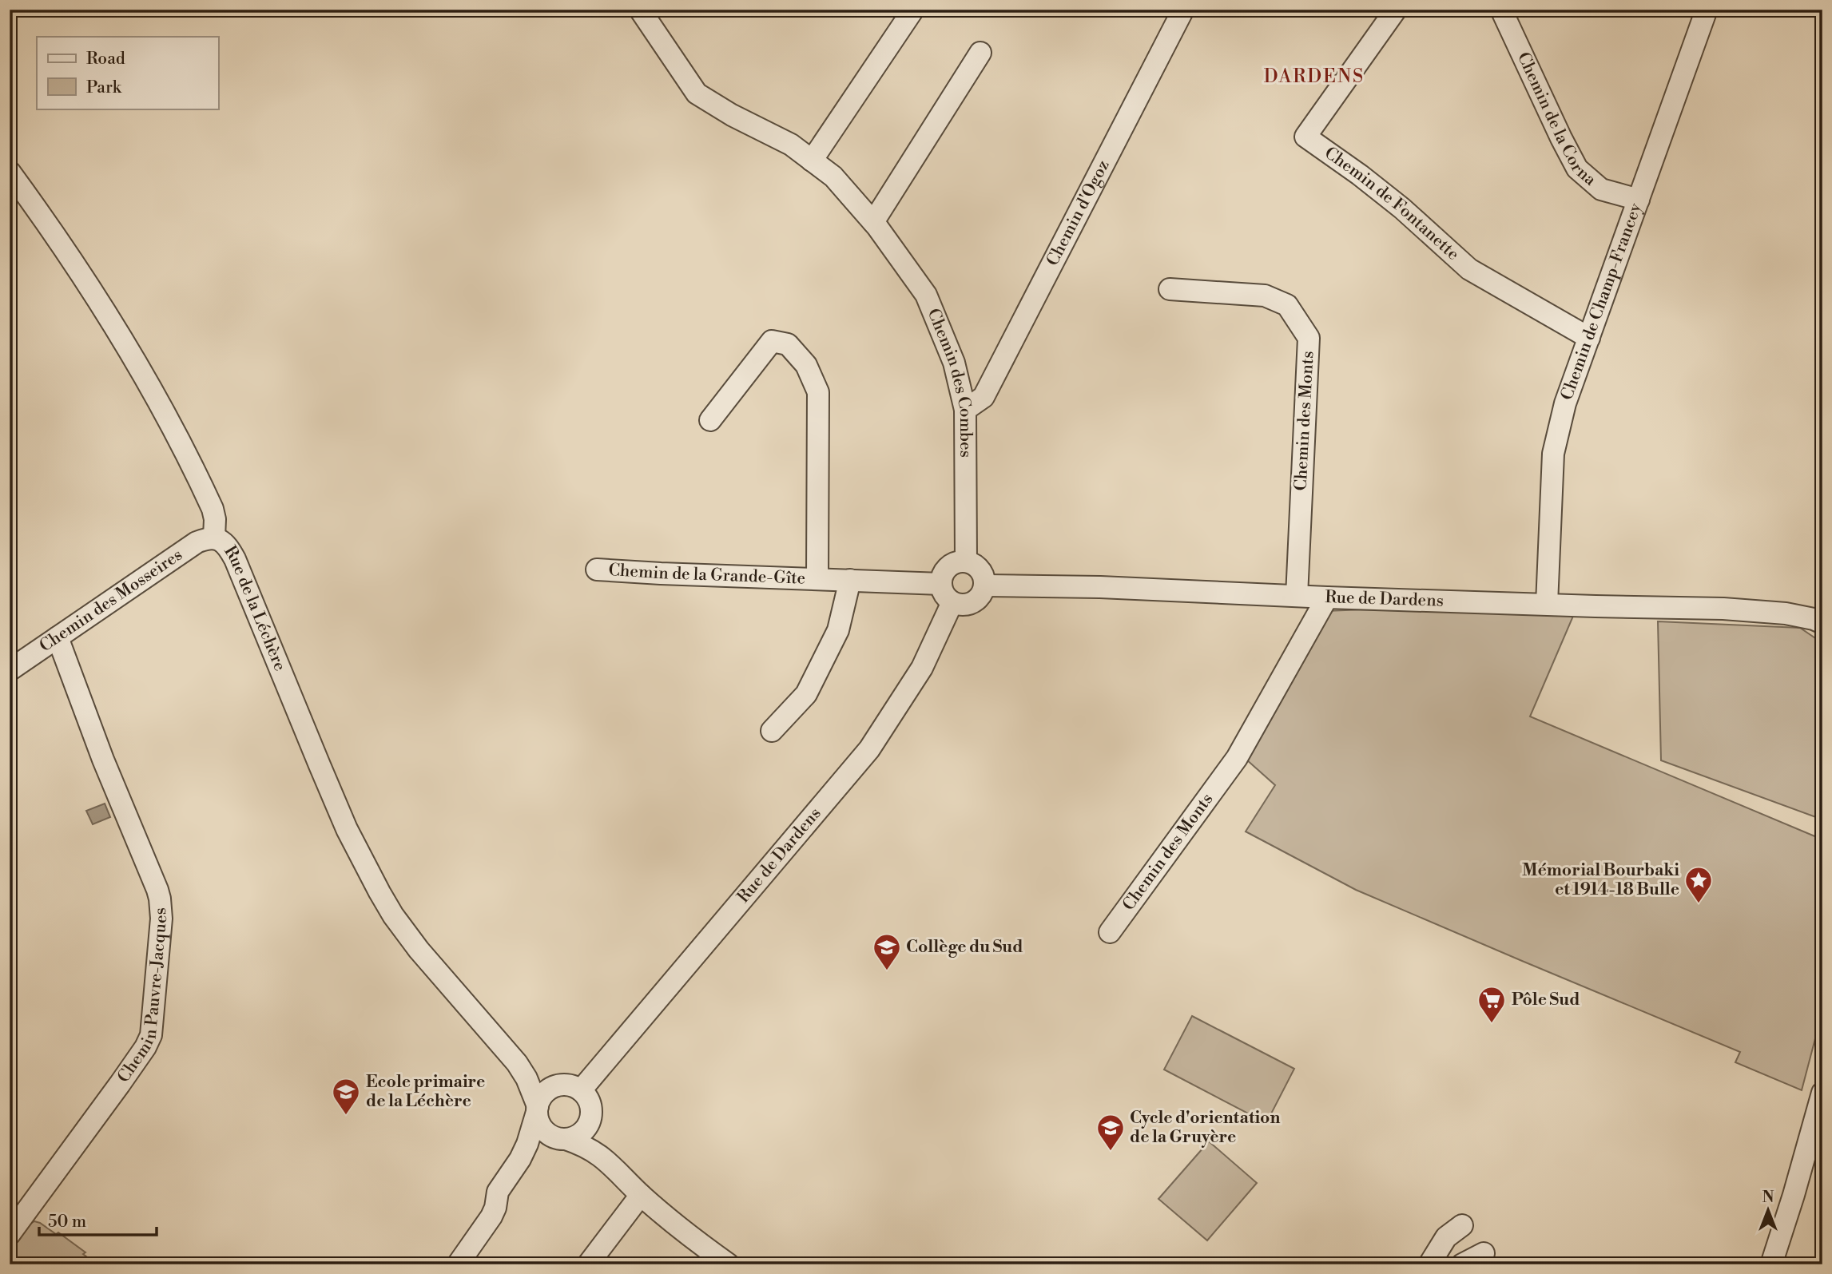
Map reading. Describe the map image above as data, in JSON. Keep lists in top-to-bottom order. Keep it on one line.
{"streets":{"street":["Chemin de la Corna","Chemin de Fontanette","Chemin d'Ogoz","Chemin de Champ-Francey","Chemin des Combes","Chemin des Monts","Chemin de la Grande-Gîte","Rue de Dardens","Chemin des Mosseires","Rue de la Léchère","Chemin Pauvre-Jacques"]},"crossings":[["Chemin de la Corna","Chemin de Champ-Francey"],["Chemin de Fontanette","Chemin de Champ-Francey"],["Chemin d'Ogoz","Chemin des Combes"],["Chemin de Champ-Francey","Rue de Dardens"],["Chemin des Combes","Chemin de la Grande-Gîte"],["Chemin des Combes","Rue de Dardens"],["Chemin des Monts","Rue de Dardens"],["Chemin de la Grande-Gîte","Rue de Dardens"],["Rue de Dardens","Rue de la Léchère"],["Chemin des Mosseires","Rue de la Léchère"],["Chemin des Mosseires","Chemin Pauvre-Jacques"]],"districts":["DARDENS"],"places":{"place":["Mémorial Bourbaki et 1914-18 Bulle"],"school or university":["Collège du Sud","Ecole primaire de la Léchère","Cycle d'orientation de la Gruyère"],"supermarket":["Pôle Sud"]},"legend":["Road","Park"],"scale_bar":"50 m","north":"top"}
